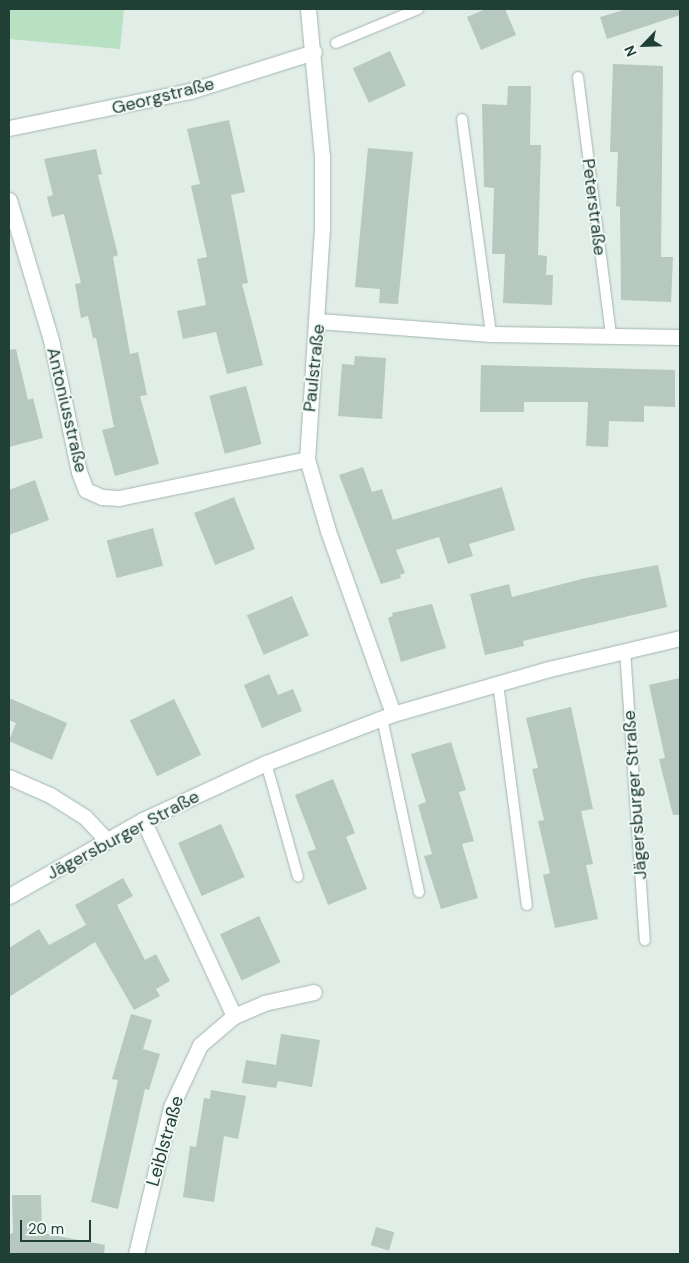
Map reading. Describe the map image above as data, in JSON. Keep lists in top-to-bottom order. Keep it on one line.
{"streets":{"street":["Georgstraße","Paulstraße","Antoniusstraße","Jägersburger Straße","Leiblstraße"],"lane":["Peterstraße"]},"crossings":[["Georgstraße","Paulstraße"],["Paulstraße","Antoniusstraße"],["Paulstraße","Jägersburger Straße"]],"scale_bar":"20 m","north":"bottom left"}
